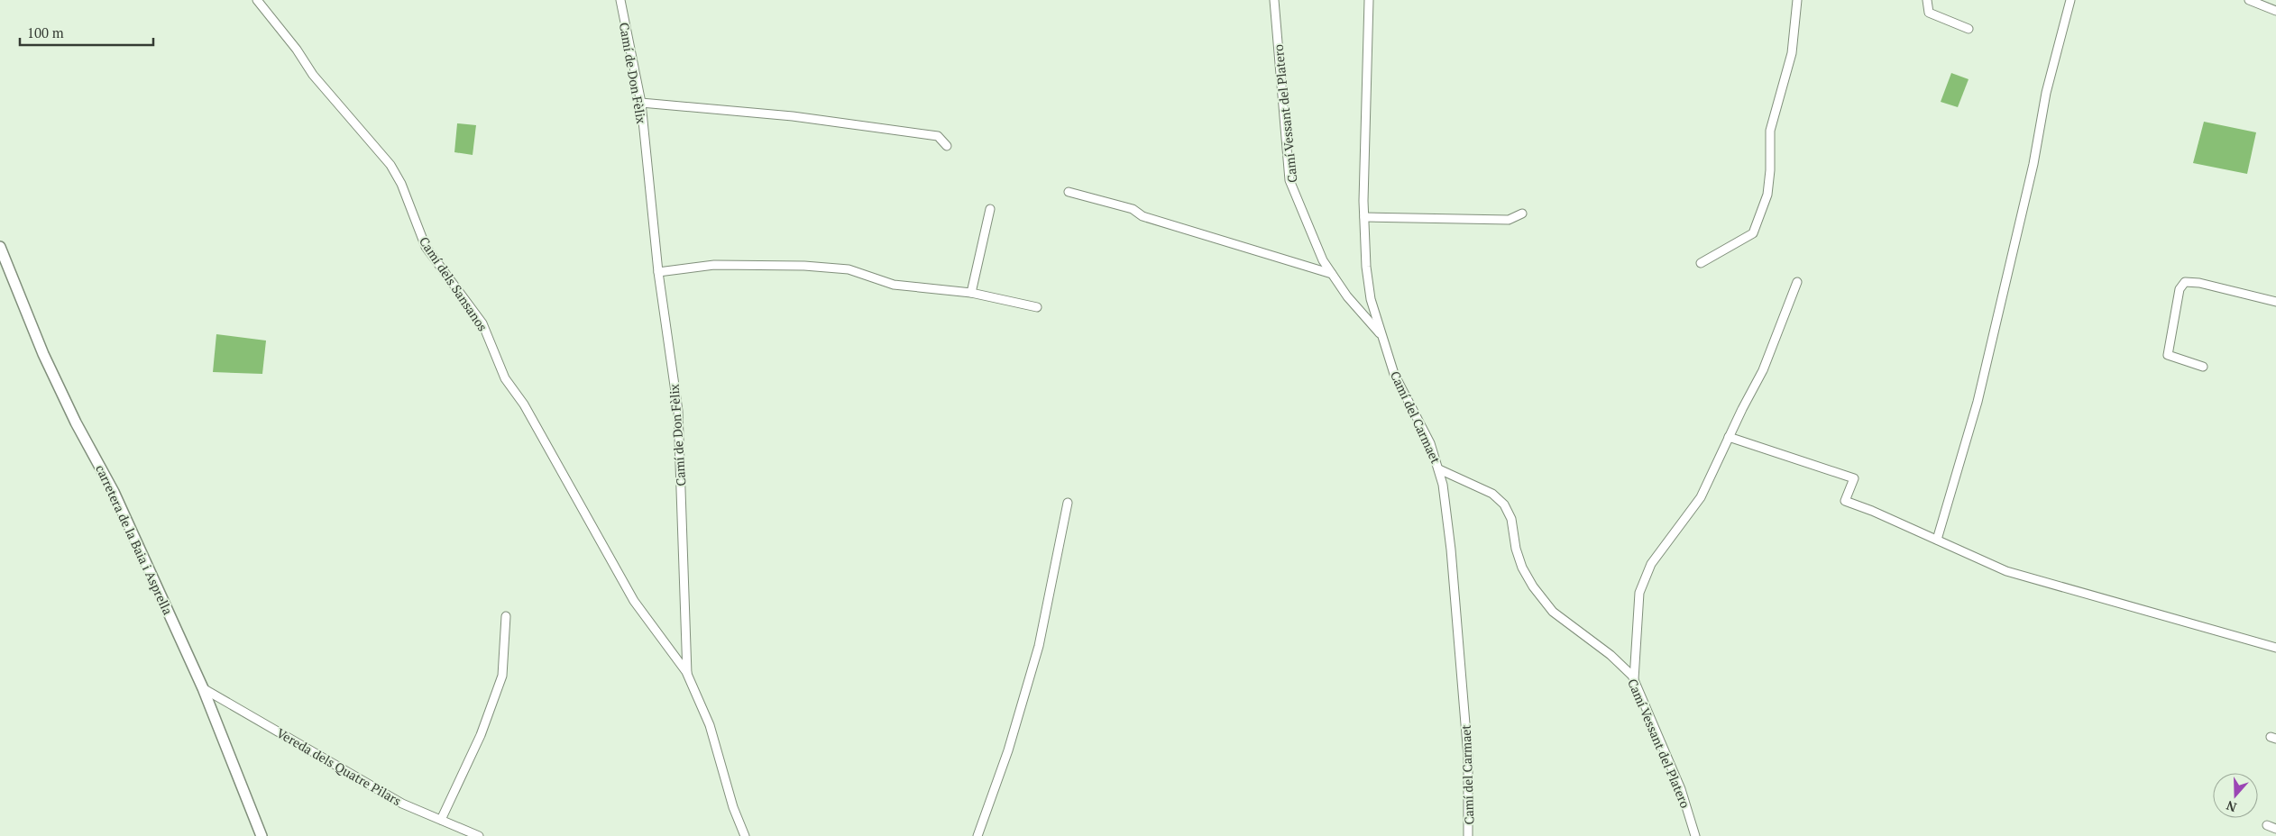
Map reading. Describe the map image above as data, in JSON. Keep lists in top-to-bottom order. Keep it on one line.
{"streets":{"main road":["carretera de la Baia i Asprella"],"street":["Camí de Don Fèlix","Camí Vessant del Platero","Camí dels Sansanos","Camí del Carmaet","Vereda dels Quatre Pilars"]},"crossings":[["Camí de Don Fèlix","Camí dels Sansanos"],["Camí Vessant del Platero","Camí del Carmaet"],["carretera de la Baia i Asprella","Vereda dels Quatre Pilars"]],"scale_bar":"100 m","north":"bottom"}
